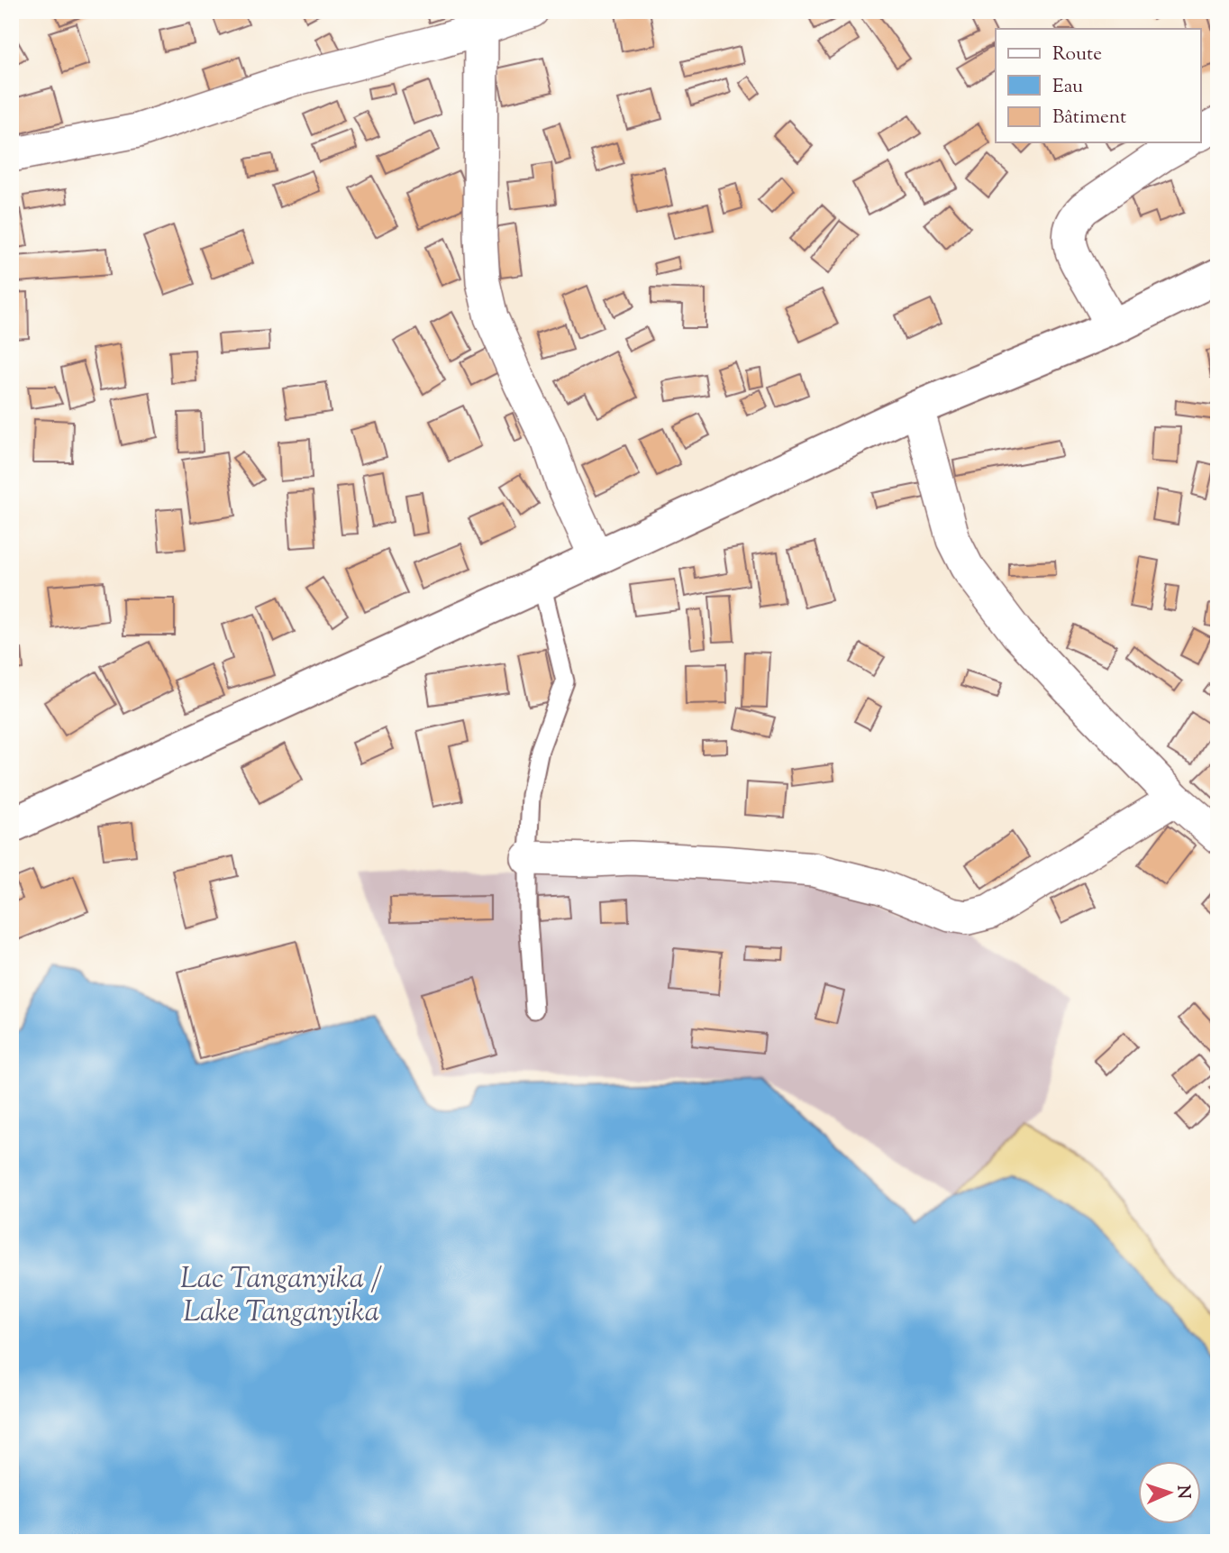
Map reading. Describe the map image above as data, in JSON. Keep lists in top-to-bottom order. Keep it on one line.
{"water":["Lac Tanganyika / Lake Tanganyika"],"legend":["Route","Eau","Bâtiment"],"north":"right"}
